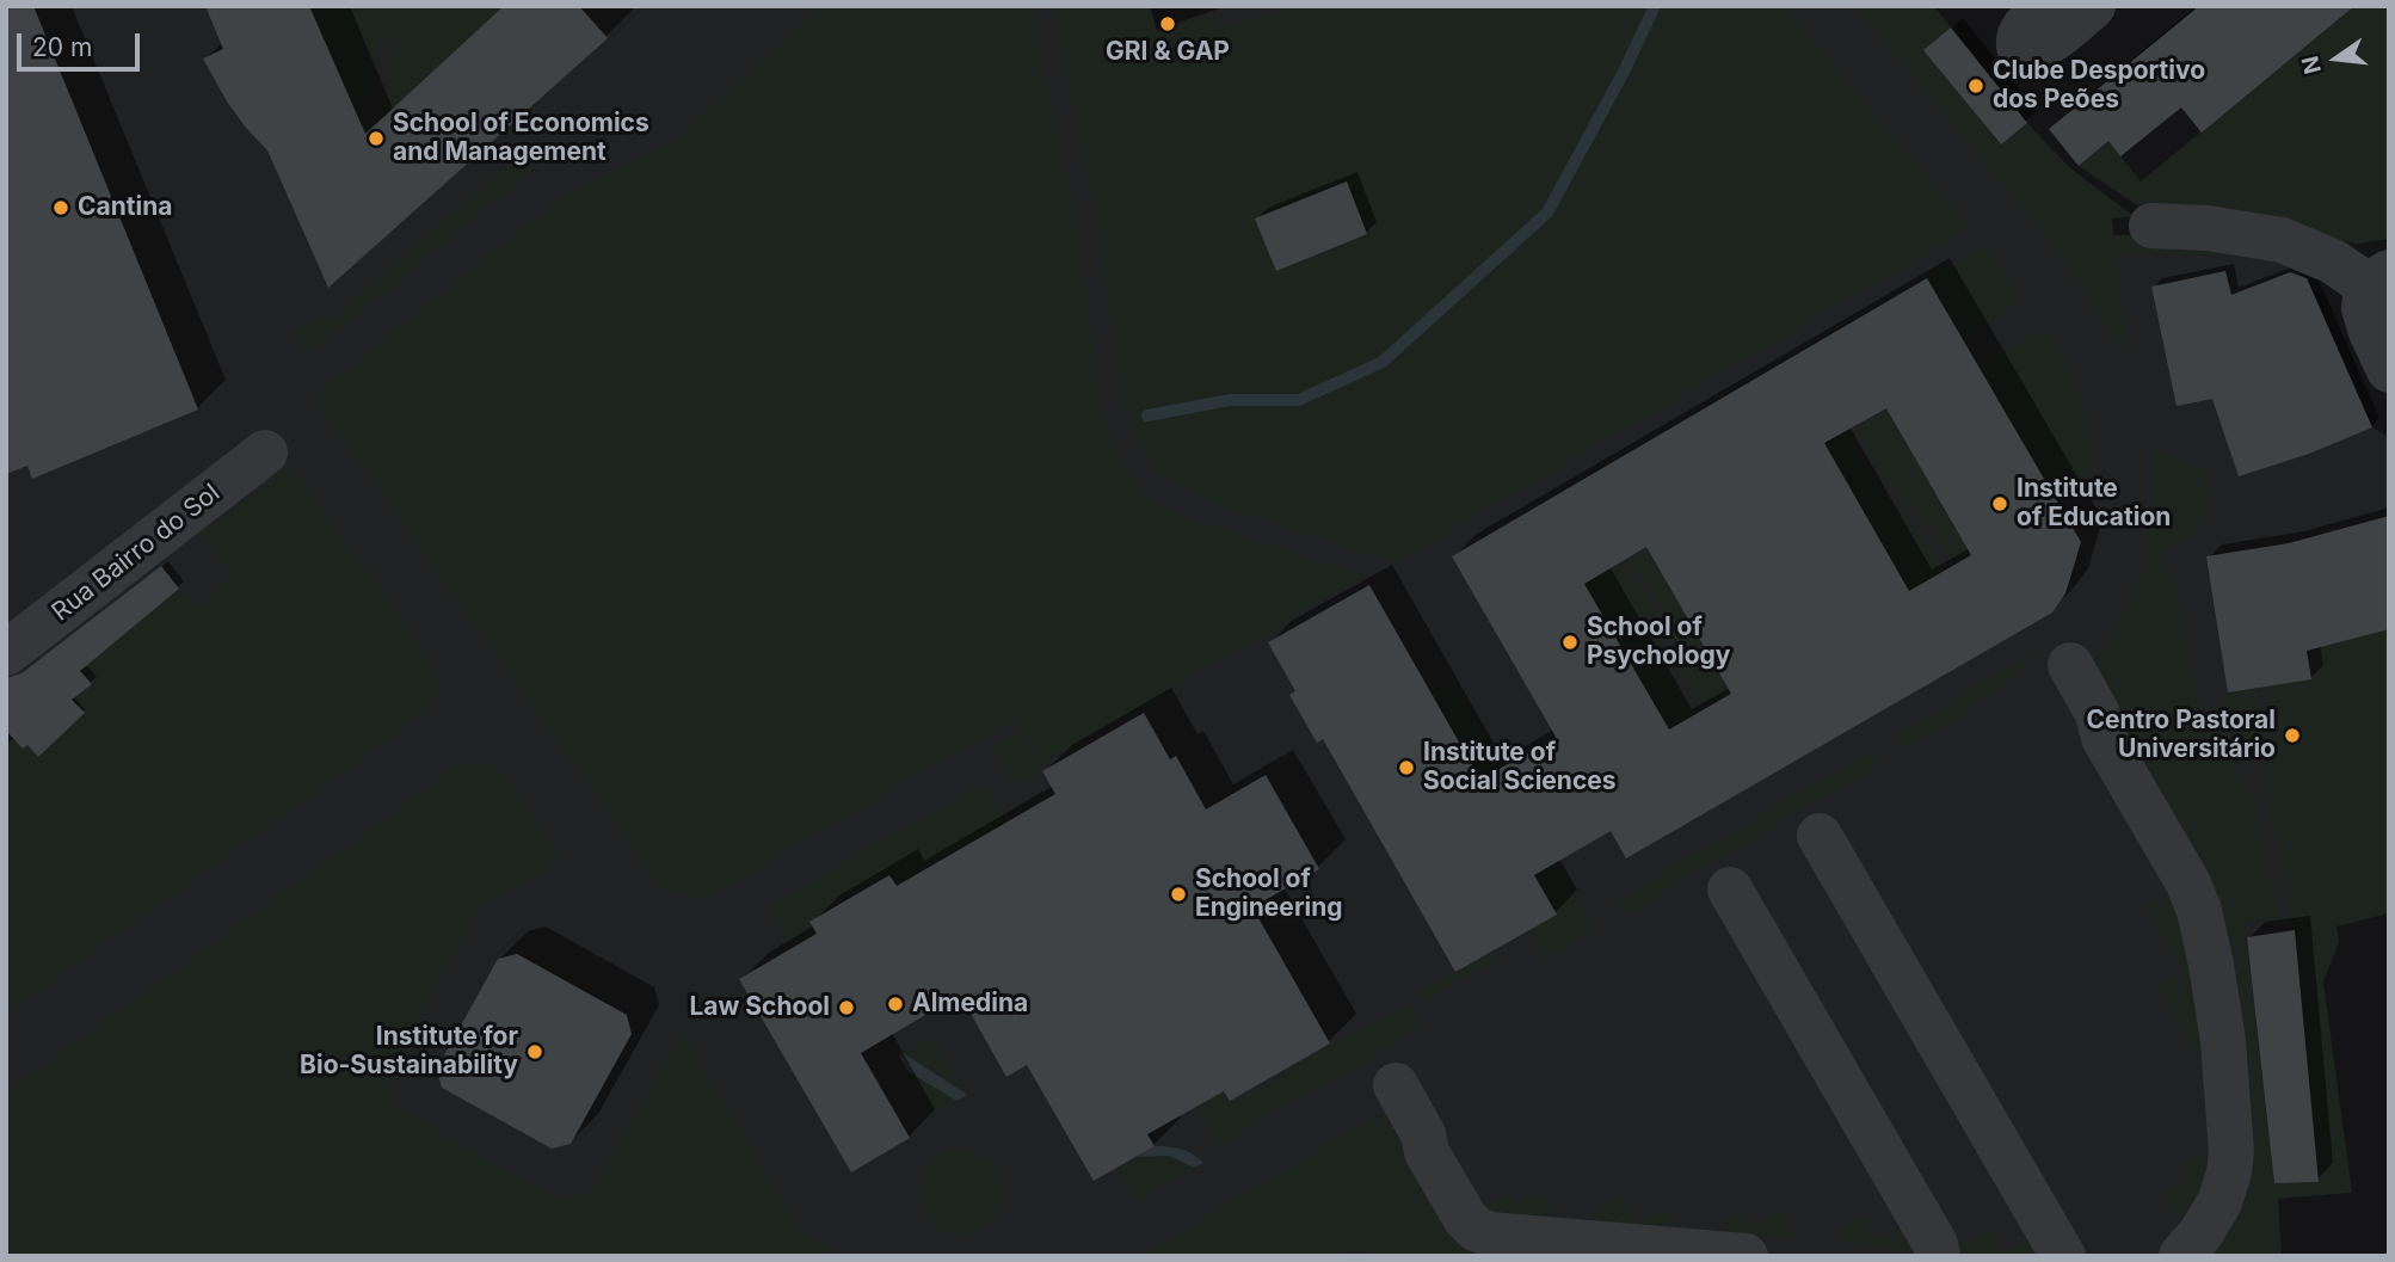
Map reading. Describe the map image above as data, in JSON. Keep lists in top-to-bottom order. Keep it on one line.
{"streets":{"street":["Rua Bairro do Sol"]},"places":["GRI & GAP","Clube Desportivo dos Peões","School of Economics and Management","Cantina","Institute of Education","School of Psychology","Centro Pastoral Universitário","Institute of Social Sciences","School of Engineering","Almedina","Law School","Institute for Bio-Sustainability"],"scale_bar":"20 m","north":"left"}
